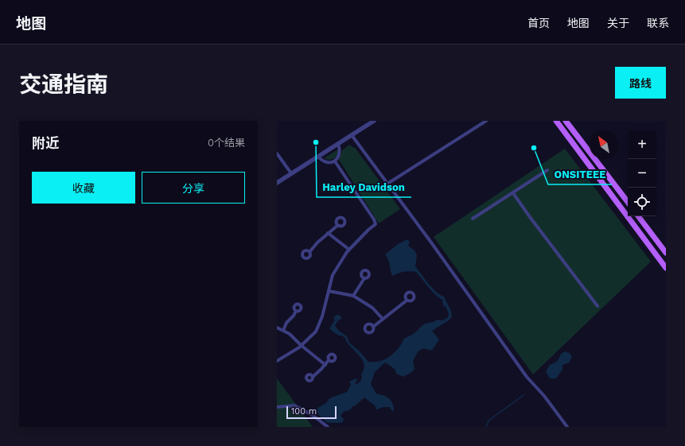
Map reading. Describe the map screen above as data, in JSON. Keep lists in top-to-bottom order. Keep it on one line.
{"places":["Harley Davidson","ONSITEEE"],"scale_bar":"100 m","north":"top left","page":{"header":"地图","nav":["首页","地图","关于","联系"],"title":"交通指南","buttons":["路线",["收藏","分享"]],"heading":["附近","0个结果"],"map_buttons":["+","−"],"scale":"100 m"}}
